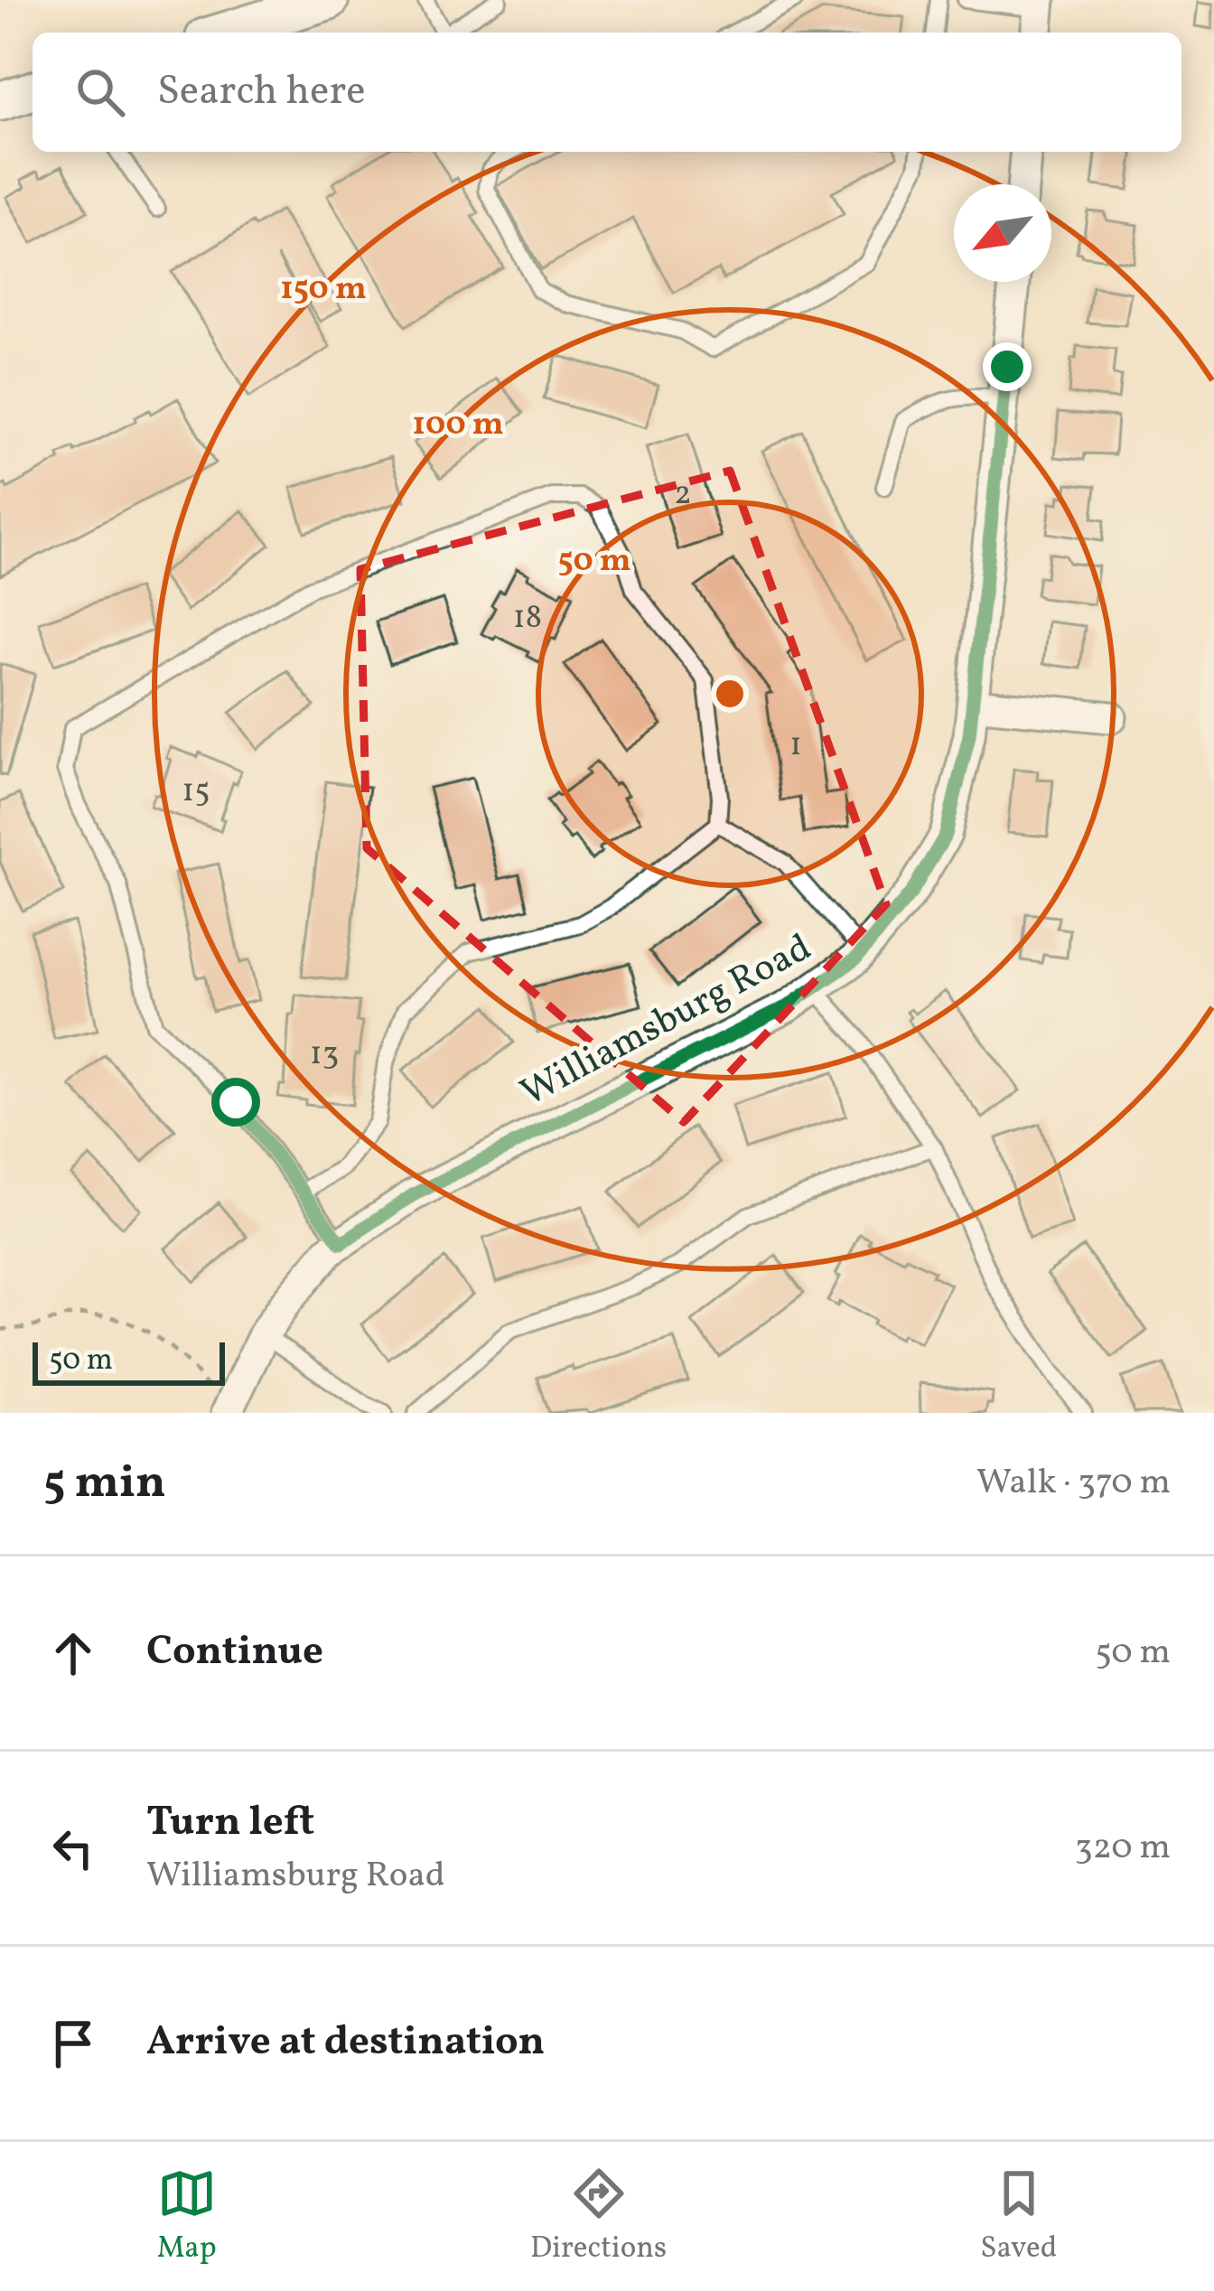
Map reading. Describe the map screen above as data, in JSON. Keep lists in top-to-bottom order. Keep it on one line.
{"streets":{"street":["Williamsburg Road"]},"house_numbers":["2","18","1","15","13"],"scale_bar":"50 m","north":"bottom left","page":{"search":"Search here","scale":"50 m","heading":["5 min","Walk · 370 m"],"list":[["Continue","50 m"],["Turn left","Williamsburg Road","320 m"],"Arrive at destination"],"nav":["Map","Directions","Saved"]},"rings":["150 m","100 m","50 m"]}
